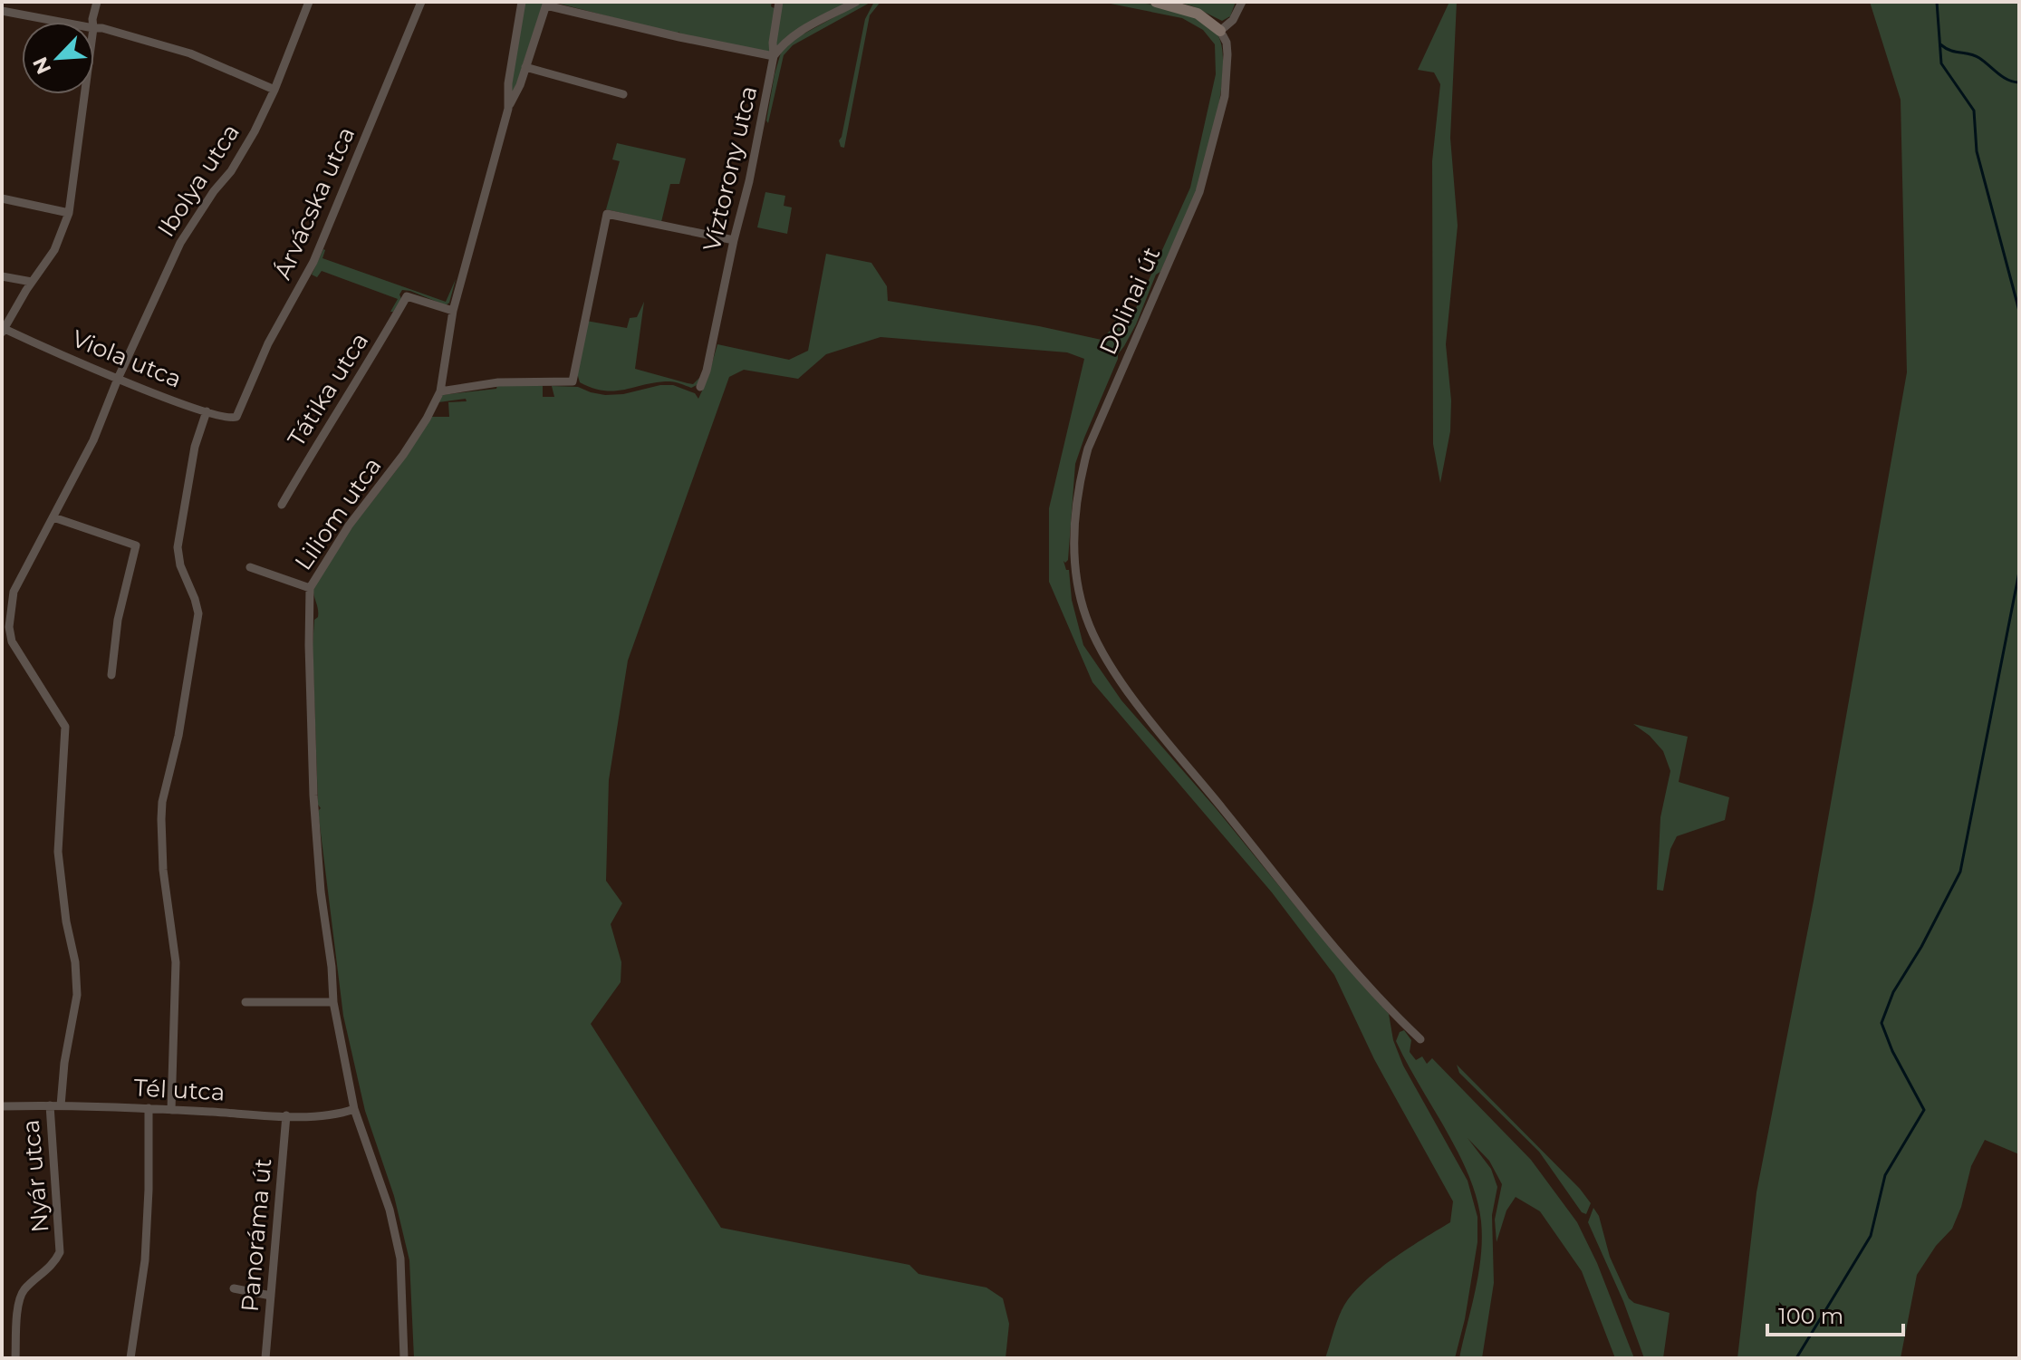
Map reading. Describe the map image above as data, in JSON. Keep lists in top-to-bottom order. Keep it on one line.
{"streets":{"street":["Víztorony utca","Ibolya utca","Árvácska utca","Dolinai út","Viola utca","Tátika utca","Liliom utca","Tél utca","Nyár utca","Panoráma út"]},"crossings":[["Ibolya utca","Viola utca"],["Ibolya utca","Tél utca"],["Árvácska utca","Viola utca"],["Tátika utca","Liliom utca"],["Liliom utca","Tél utca"],["Tél utca","Nyár utca"],["Tél utca","Panoráma út"]],"scale_bar":"100 m","north":"bottom left"}
